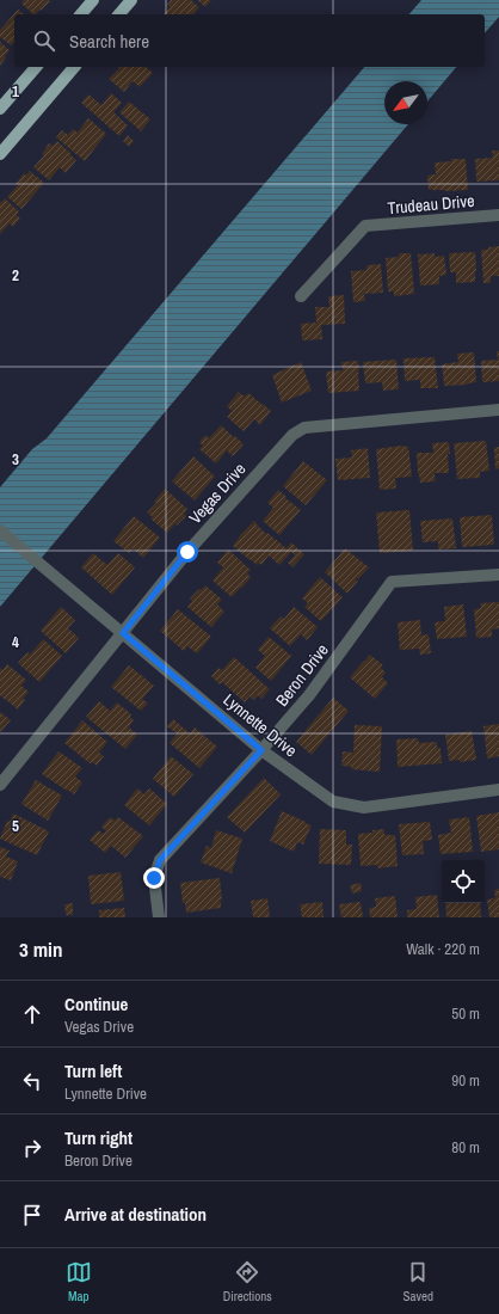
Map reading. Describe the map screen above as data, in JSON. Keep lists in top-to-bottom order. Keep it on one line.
{"streets":{"street":["Trudeau Drive","Vegas Drive","Beron Drive","Lynnette Drive"]},"crossings":[["Vegas Drive","Lynnette Drive"],["Beron Drive","Lynnette Drive"]],"north":"bottom left","page":{"search":"Search here","heading":["3 min","Walk · 220 m"],"list":[["Continue","Vegas Drive","50 m"],["Turn left","Lynnette Drive","90 m"],["Turn right","Beron Drive","80 m"],"Arrive at destination"],"nav":["Map","Directions","Saved"]},"grid":{"rows":["1","2","3","4","5"]}}
